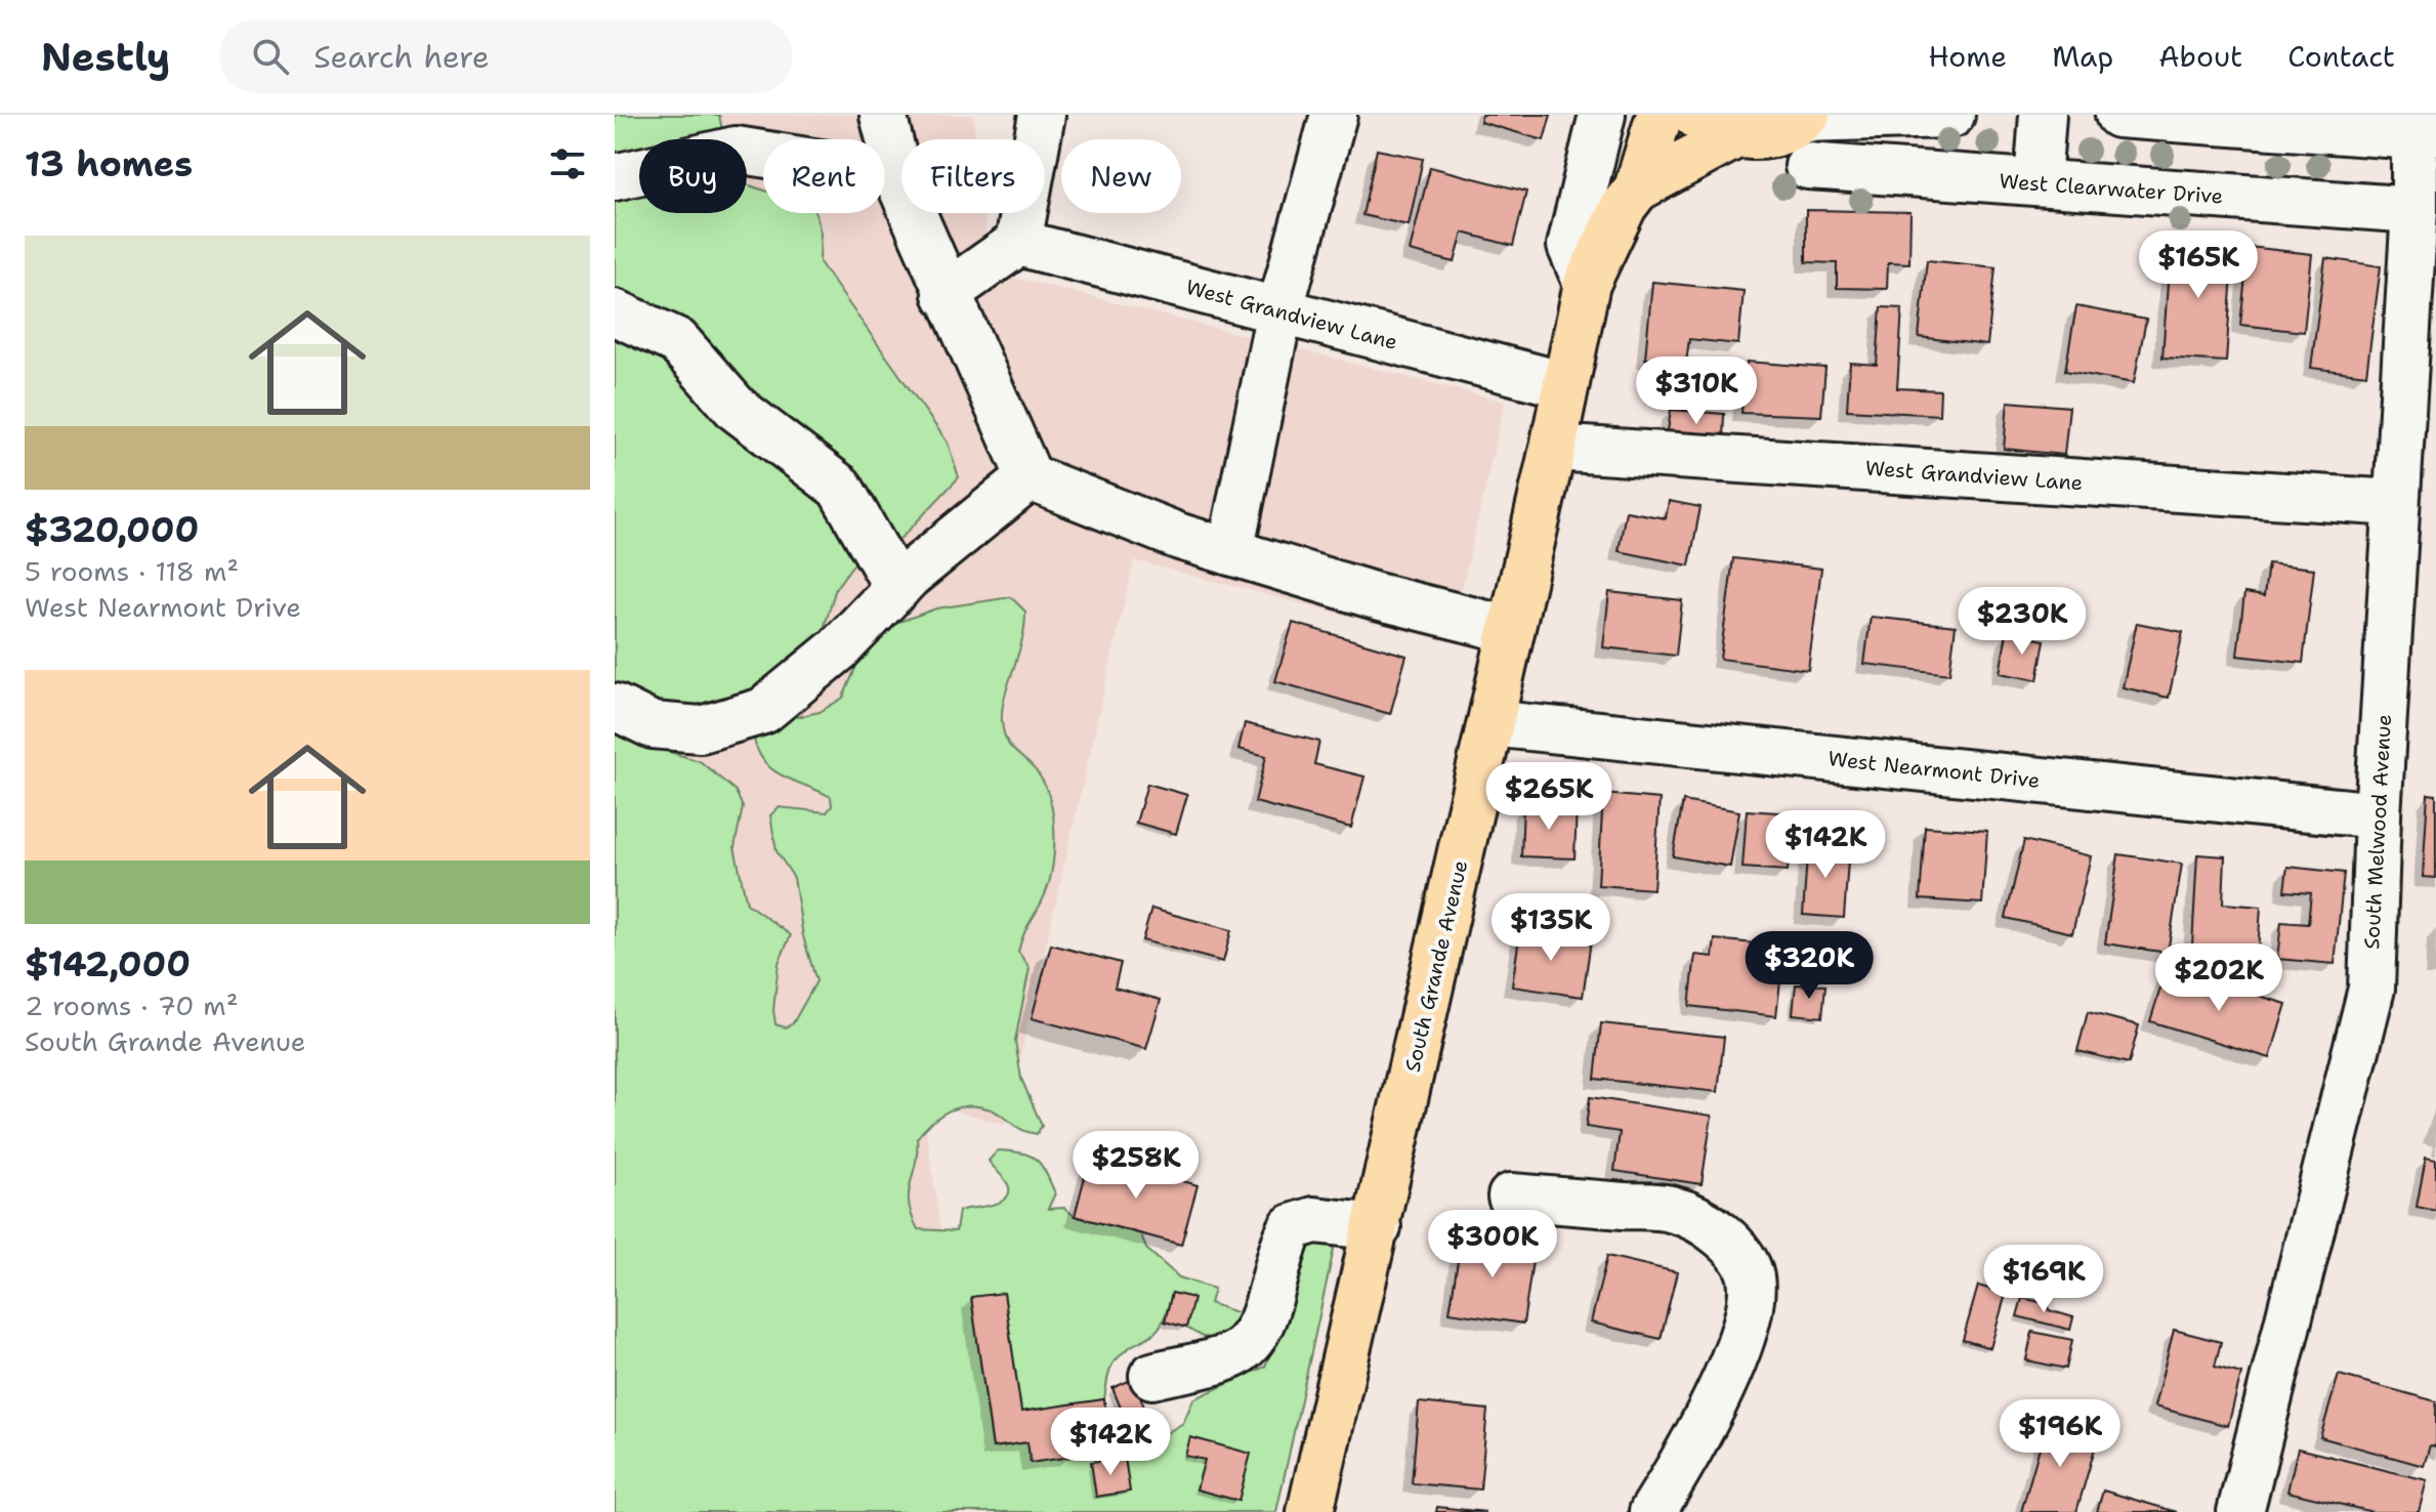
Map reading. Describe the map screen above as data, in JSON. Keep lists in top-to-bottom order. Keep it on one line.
{"streets":{"main road":["South Grande Avenue"],"street":["West Clearwater Drive","West Grandview Lane","West Nearmont Drive","South Melwood Avenue"]},"crossings":[["West Clearwater Drive","South Melwood Avenue"],["West Grandview Lane","South Melwood Avenue"],["West Grandview Lane","South Grande Avenue"],["West Nearmont Drive","South Melwood Avenue"],["West Nearmont Drive","South Grande Avenue"]],"page":{"header":"Nestly","search":"Search here","nav":["Home","Map","About","Contact"],"heading":"13 homes","chip":["Buy","Rent","Filters","New"],"list":[{"name":"$320,000","note":"5 rooms · 118 m² · West Nearmont Drive"},{"name":"$142,000","note":"2 rooms · 70 m² · South Grande Avenue"}],"price":["$165K","$310K","$230K","$265K","$142K","$135K","$320K","$202K","$258K","$300K","$169K","$196K","$142K"]}}
